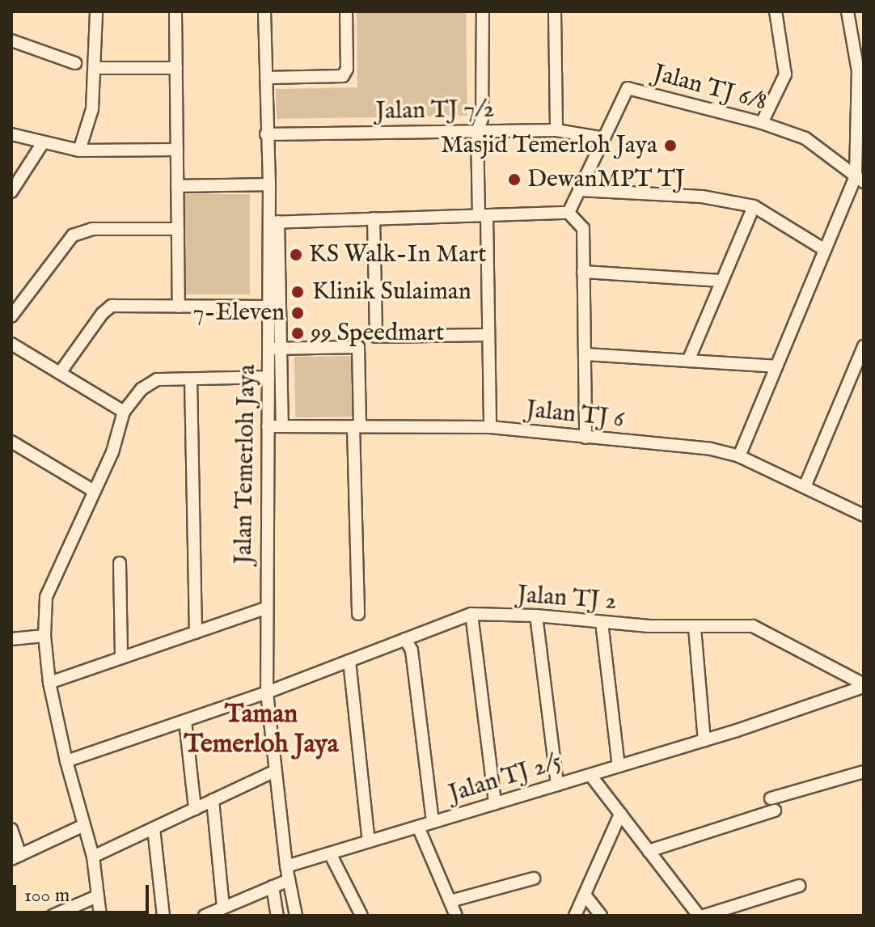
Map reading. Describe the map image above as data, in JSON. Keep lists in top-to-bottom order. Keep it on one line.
{"streets":{"street":["Jalan TJ 6/8","Jalan TJ 7/2","Jalan TJ 6","Jalan Temerloh Jaya","Jalan TJ 2","Jalan TJ 2/5"]},"crossings":[["Jalan TJ 6/8","Jalan TJ 7/2"],["Jalan TJ 7/2","Jalan Temerloh Jaya"],["Jalan TJ 6","Jalan Temerloh Jaya"],["Jalan Temerloh Jaya","Jalan TJ 2"],["Jalan Temerloh Jaya","Jalan TJ 2/5"],["Jalan TJ 2","Jalan TJ 2/5"]],"districts":["Taman Temerloh Jaya"],"places":["Masjid Temerloh Jaya","DewanMPT TJ","KS Walk-In Mart","Klinik Sulaiman","7-Eleven","99 Speedmart"],"scale_bar":"100 m"}
